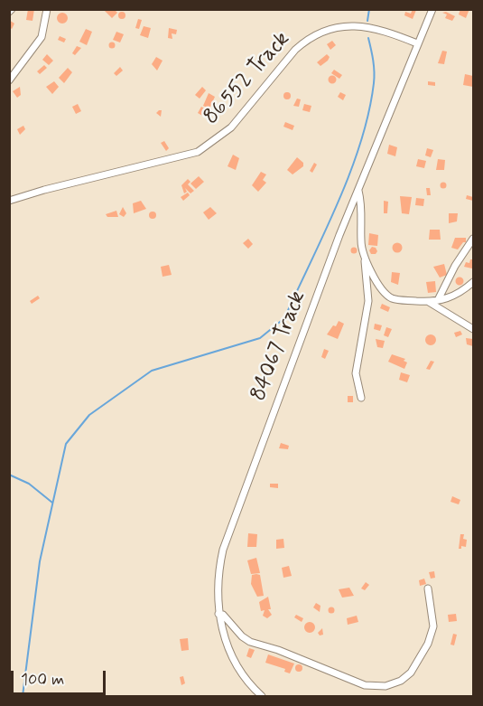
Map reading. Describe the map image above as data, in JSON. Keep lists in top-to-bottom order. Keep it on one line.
{"streets":{"street":["86552 Track","84067 Track"]},"crossings":[["86552 Track","84067 Track"]],"scale_bar":"100 m"}
